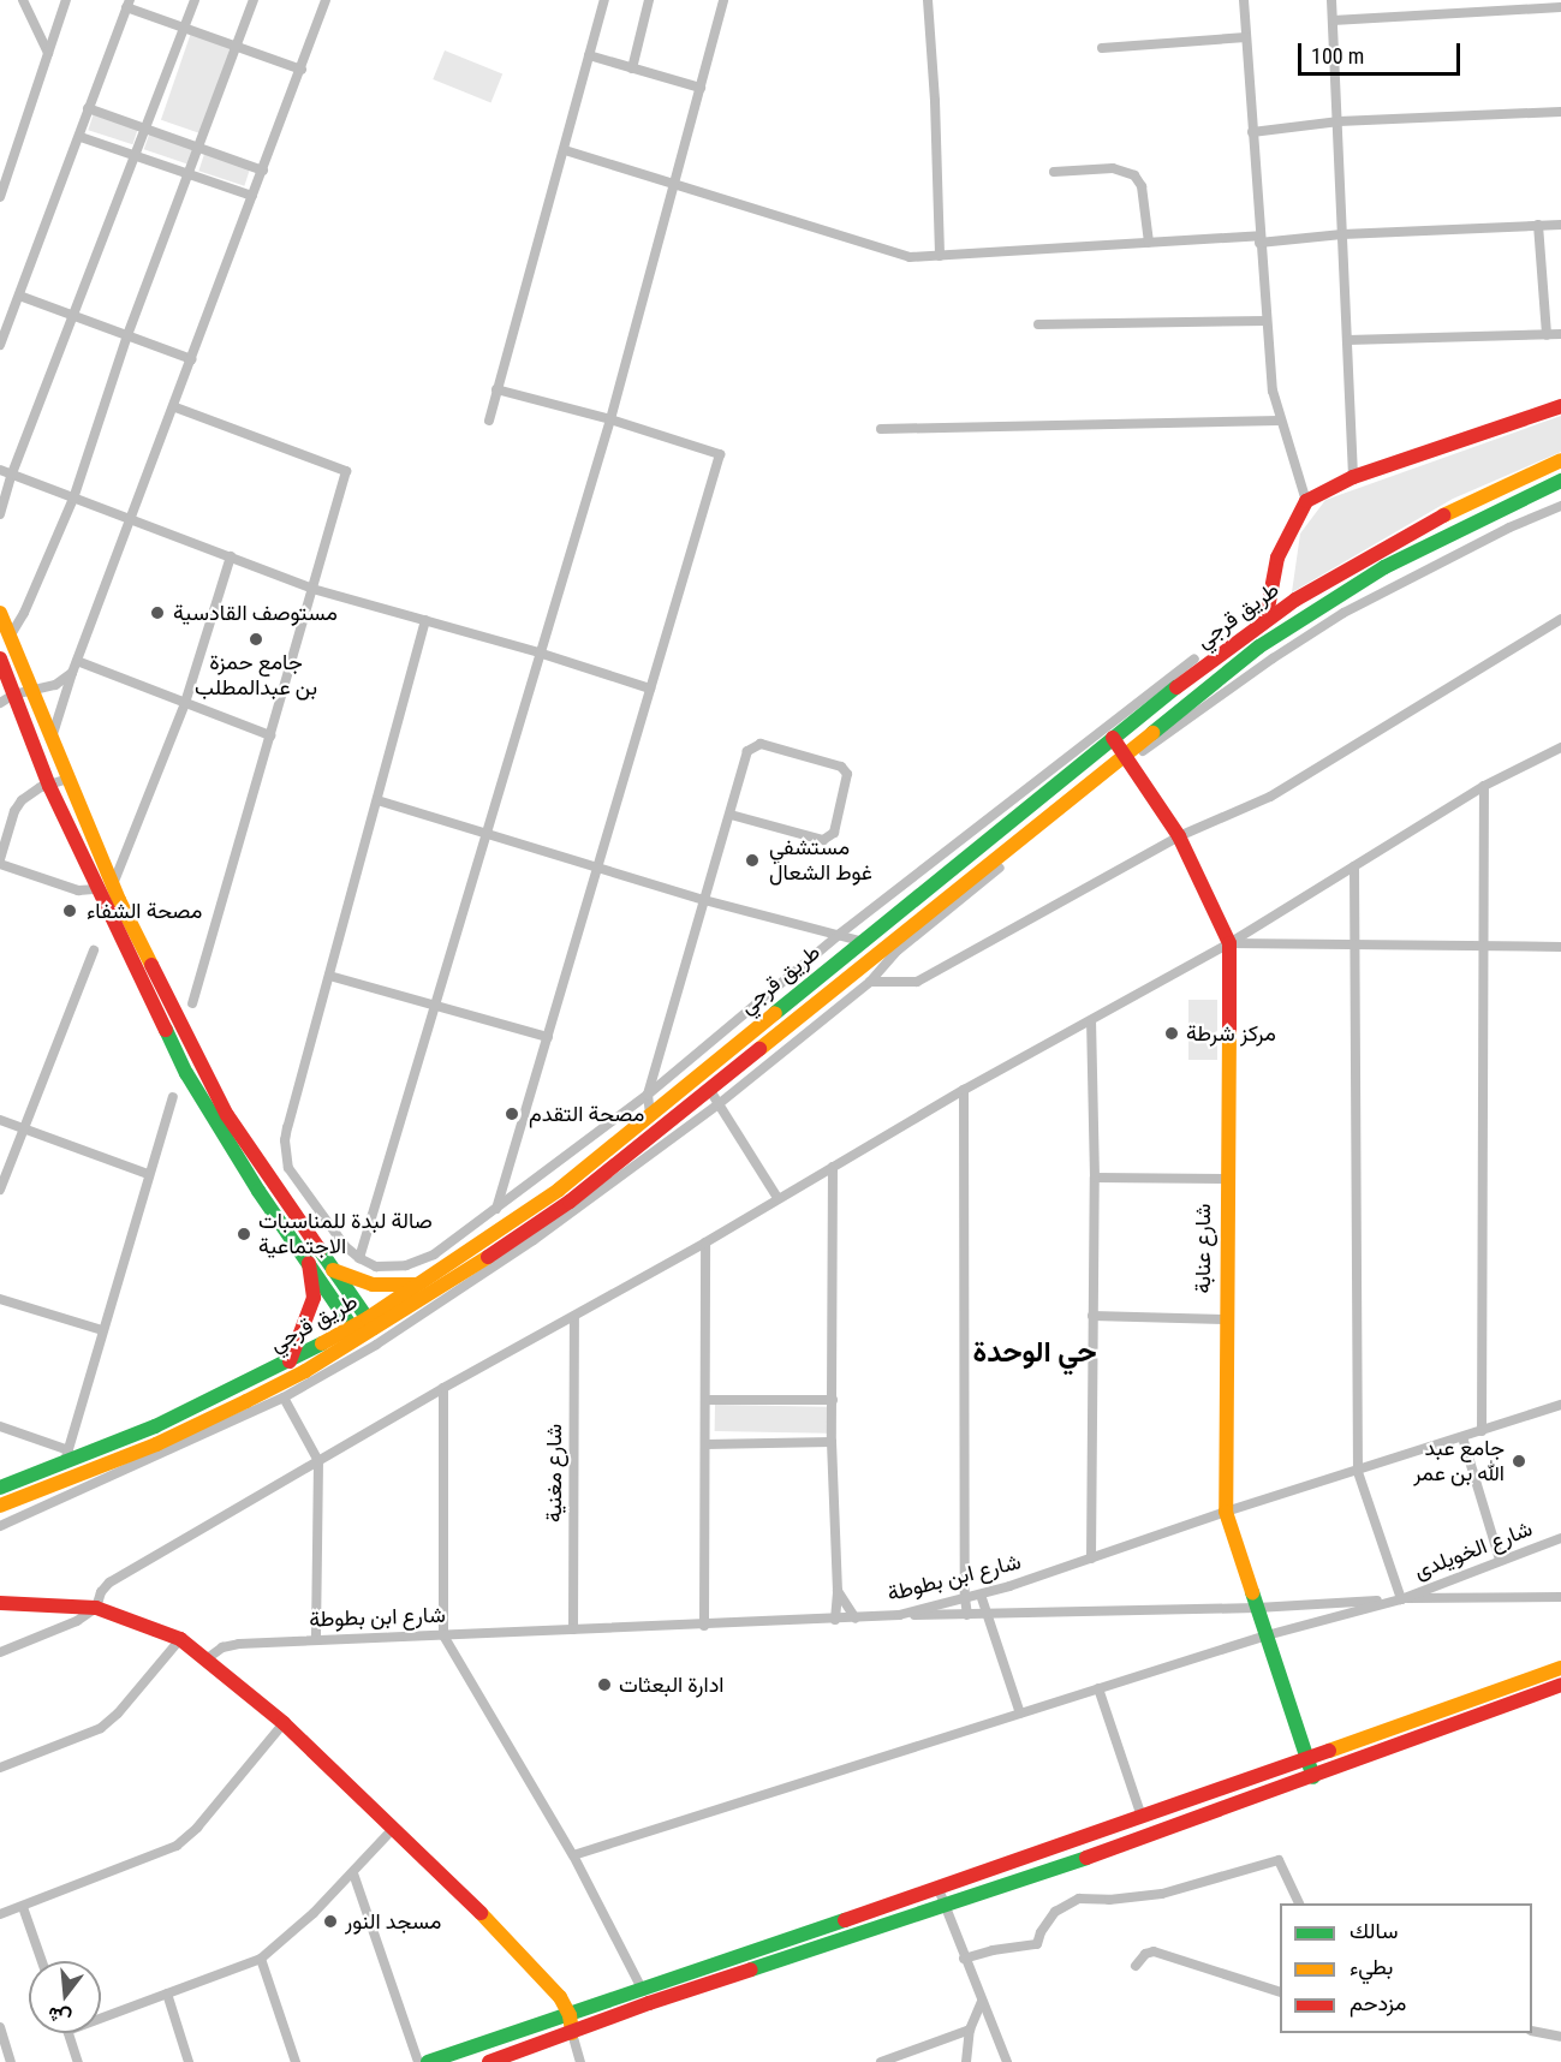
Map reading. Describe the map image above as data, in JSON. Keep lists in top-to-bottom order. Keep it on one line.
{"streets":{"main road":["طريق قرجي","شارع عنابة"],"street":["شارع مغنية","شارع الخويلدى","شارع ابن بطوطة"]},"crossings":[["طريق قرجي","شارع عنابة"],["شارع عنابة","شارع ابن بطوطة"],["شارع مغنية","شارع ابن بطوطة"]],"districts":["حي الوحدة"],"places":["مستوصف القادسية","جامع حمزة بن عبدالمطلب","مستشفي غوط الشعال","مصحة الشفاء","مركز شرطة","مصحة التقدم","صالة لبدة للمناسبات الاجتماعية","جامع عبد الله بن عمر","ادارة البعثات","مسجد النور"],"legend":["سالك","بطيء","مزدحم"],"scale_bar":"100 m","north":"bottom"}
